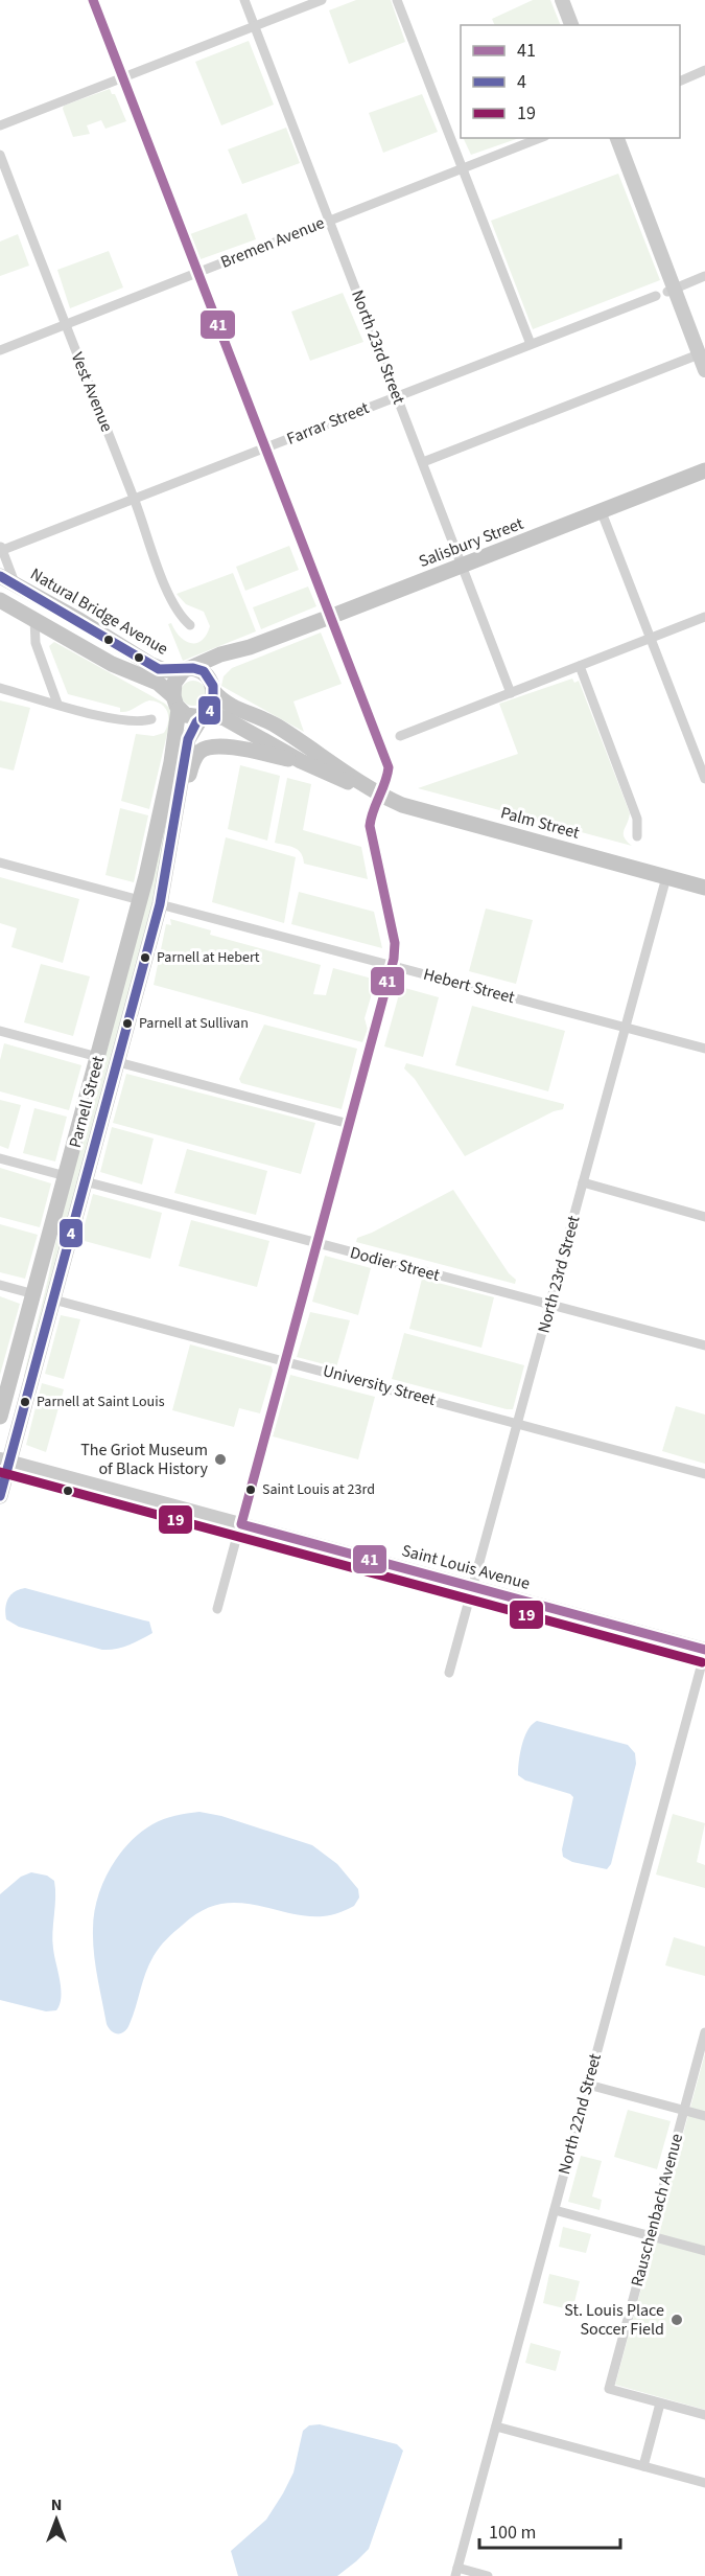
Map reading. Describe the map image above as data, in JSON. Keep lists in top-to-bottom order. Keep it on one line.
{"streets":{"main road":["Salisbury Street","Natural Bridge Avenue","Palm Street","Parnell Street"],"street":["Bremen Avenue","North 23rd Street","Vest Avenue","Farrar Street","Hebert Street","Dodier Street","University Street","Saint Louis Avenue","North 22nd Street","Rauschenbach Avenue"]},"crossings":[["Bremen Avenue","North 23rd Street"],["Bremen Avenue","Vest Avenue"],["North 23rd Street","Farrar Street"],["North 23rd Street","Salisbury Street"],["North 23rd Street","Palm Street"],["North 23rd Street","Hebert Street"],["North 23rd Street","Dodier Street"],["North 23rd Street","University Street"],["North 23rd Street","Saint Louis Avenue"],["Vest Avenue","Farrar Street"],["Salisbury Street","Natural Bridge Avenue"],["Salisbury Street","Parnell Street"],["Natural Bridge Avenue","Parnell Street"],["Hebert Street","Parnell Street"],["Parnell Street","Dodier Street"],["Parnell Street","University Street"],["Parnell Street","Saint Louis Avenue"],["Saint Louis Avenue","North 22nd Street"]],"places":["Parnell at Hebert","Parnell at Sullivan","Parnell at Saint Louis","The Griot Museum of Black History","Saint Louis at 23rd","St. Louis Place Soccer Field"],"lines":["transit line 41","transit line 4","transit line 19"],"legend":["41","4","19"],"scale_bar":"100 m","north":"top"}
